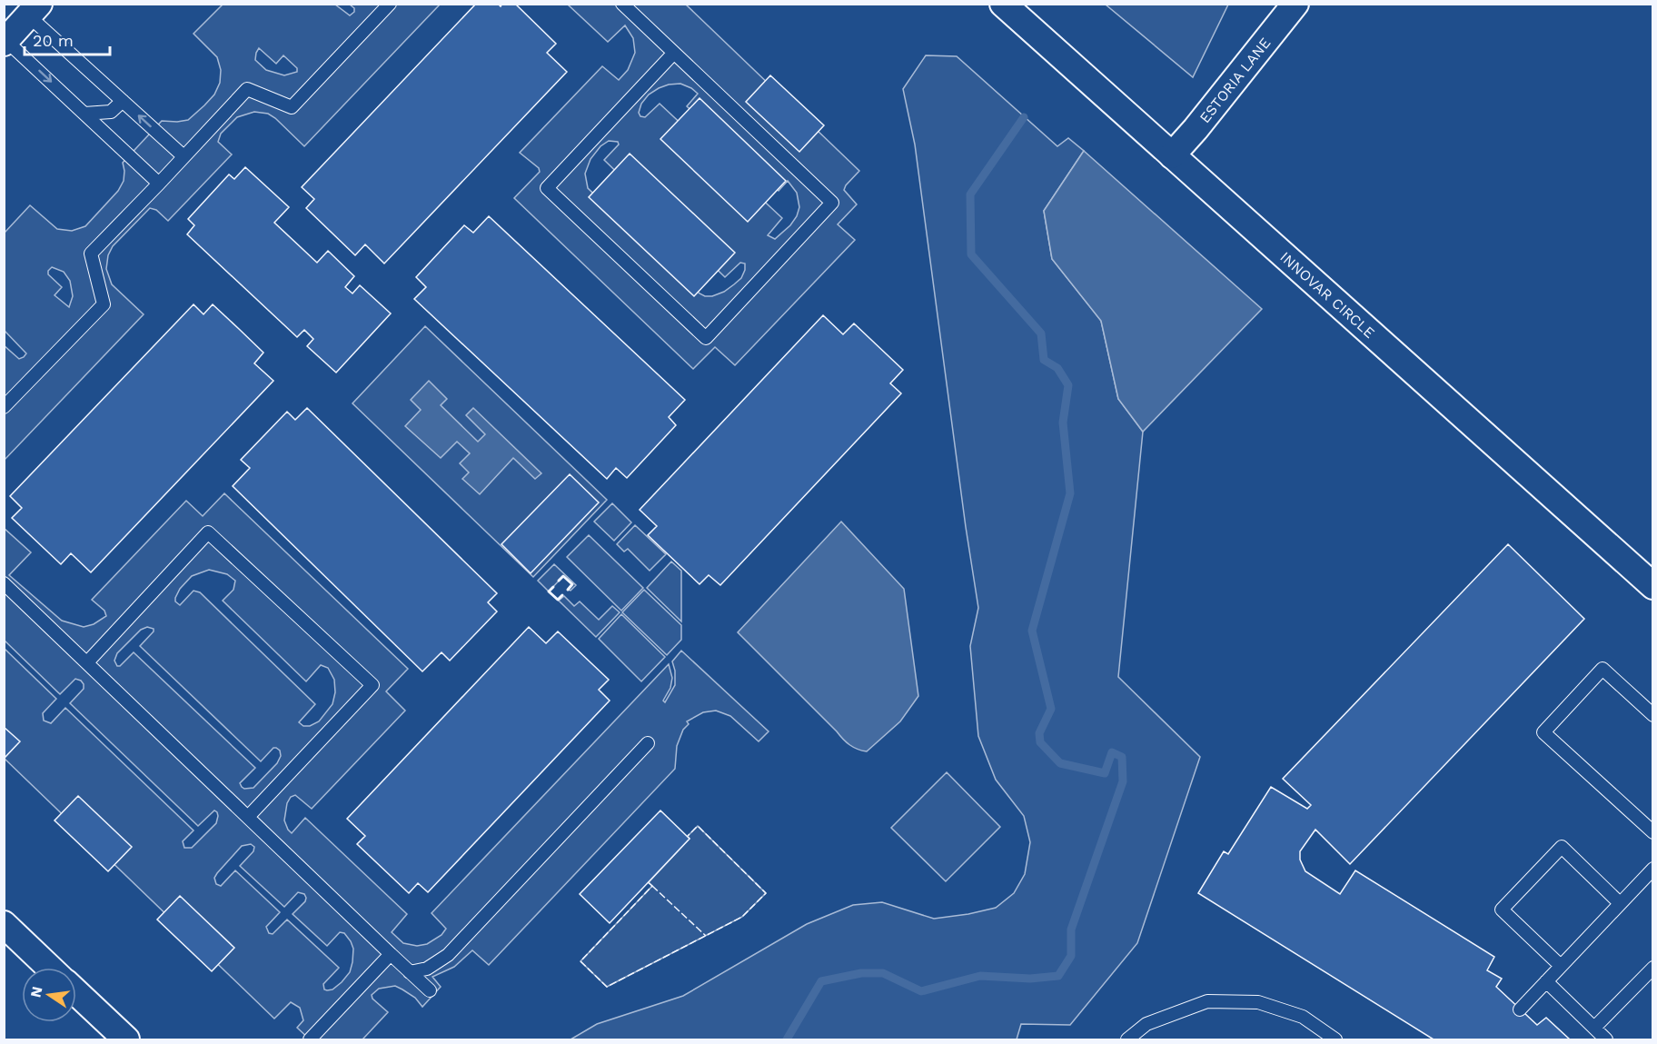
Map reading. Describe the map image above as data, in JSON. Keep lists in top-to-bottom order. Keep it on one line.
{"streets":{"street":["ESTORIA LANE","INNOVAR CIRCLE"]},"crossings":[["ESTORIA LANE","INNOVAR CIRCLE"]],"scale_bar":"20 m","north":"left"}
